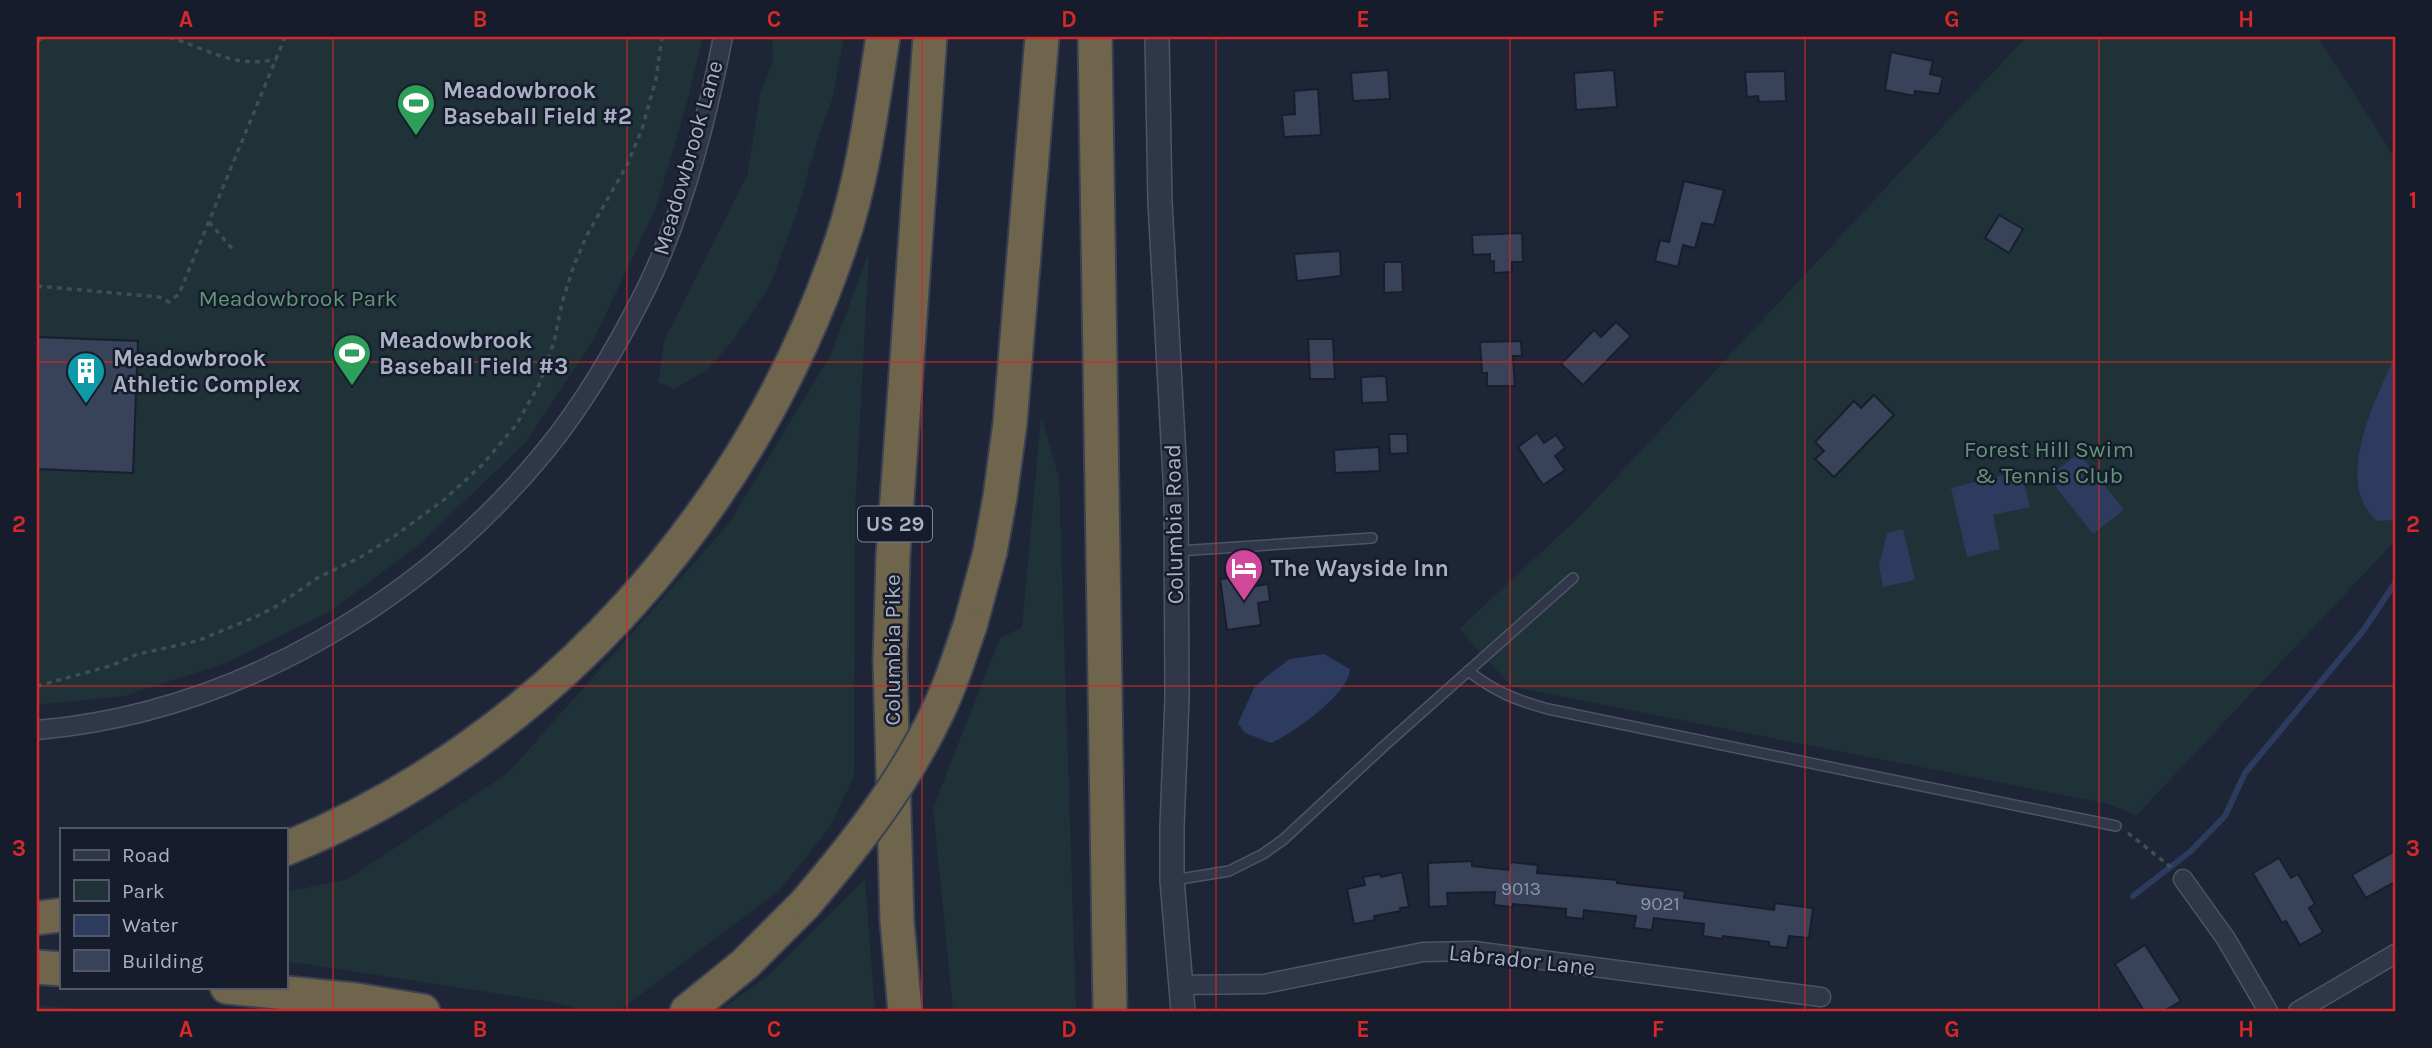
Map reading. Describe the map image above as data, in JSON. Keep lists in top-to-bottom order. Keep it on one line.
{"streets":{"highway":["US 29","Columbia Pike"],"street":["Meadowbrook Lane","Columbia Road","Labrador Lane"]},"crossings":[["Columbia Road","Labrador Lane"]],"parks":["Meadowbrook Park","Forest Hill Swim & Tennis Club"],"places":{"sports":["Meadowbrook Baseball Field #2","Meadowbrook Baseball Field #3"],"building":["Meadowbrook Athletic Complex"],"hotel":["The Wayside Inn"]},"house_numbers":["9013","9021"],"legend":["Road","Park","Water","Building"],"grid":{"columns":["A","B","C","D","E","F","G","H"],"rows":["1","2","3"]}}
